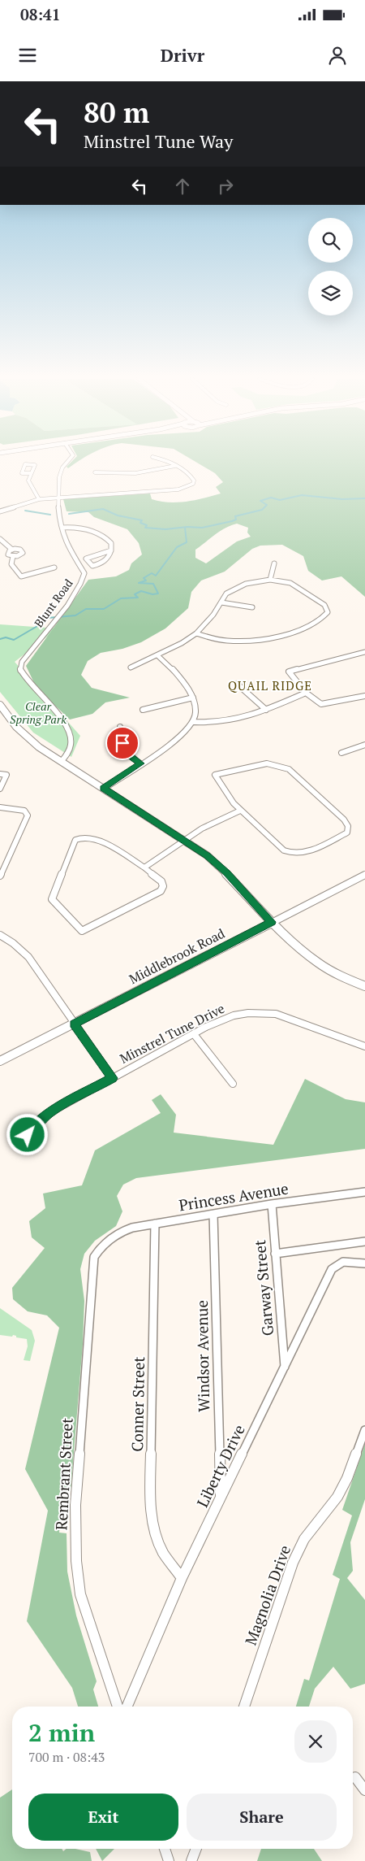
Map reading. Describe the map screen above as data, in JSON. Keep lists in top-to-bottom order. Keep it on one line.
{"streets":{"street":["Blunt Road","Middlebrook Road","Minstrel Tune Drive","Princess Avenue","Garway Street","Windsor Avenue","Conner Street","Liberty Drive","Rembrant Street","Magnolia Drive"]},"crossings":[["Princess Avenue","Garway Street"],["Princess Avenue","Windsor Avenue"],["Princess Avenue","Conner Street"],["Princess Avenue","Rembrant Street"],["Garway Street","Liberty Drive"],["Windsor Avenue","Liberty Drive"],["Conner Street","Liberty Drive"]],"districts":["QUAIL RIDGE"],"parks":["Clear Spring Park"],"page":{"status":"08:41","header":"Drivr","turn":["80 m","Minstrel Tune Way"],"heading":["2 min","700 m · 08:43"],"buttons":["Exit","Share"]}}
